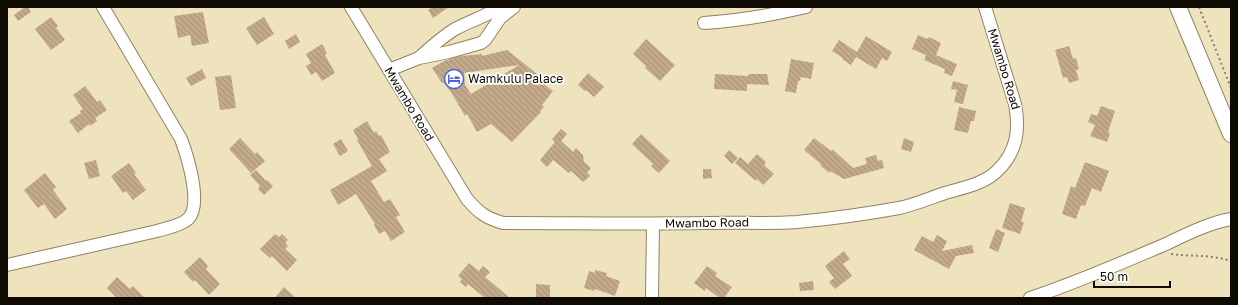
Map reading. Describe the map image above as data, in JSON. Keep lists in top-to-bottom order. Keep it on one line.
{"streets":{"street":["Mwambo Road"]},"places":{"hotel":["Wamkulu Palace"]},"scale_bar":"50 m"}
